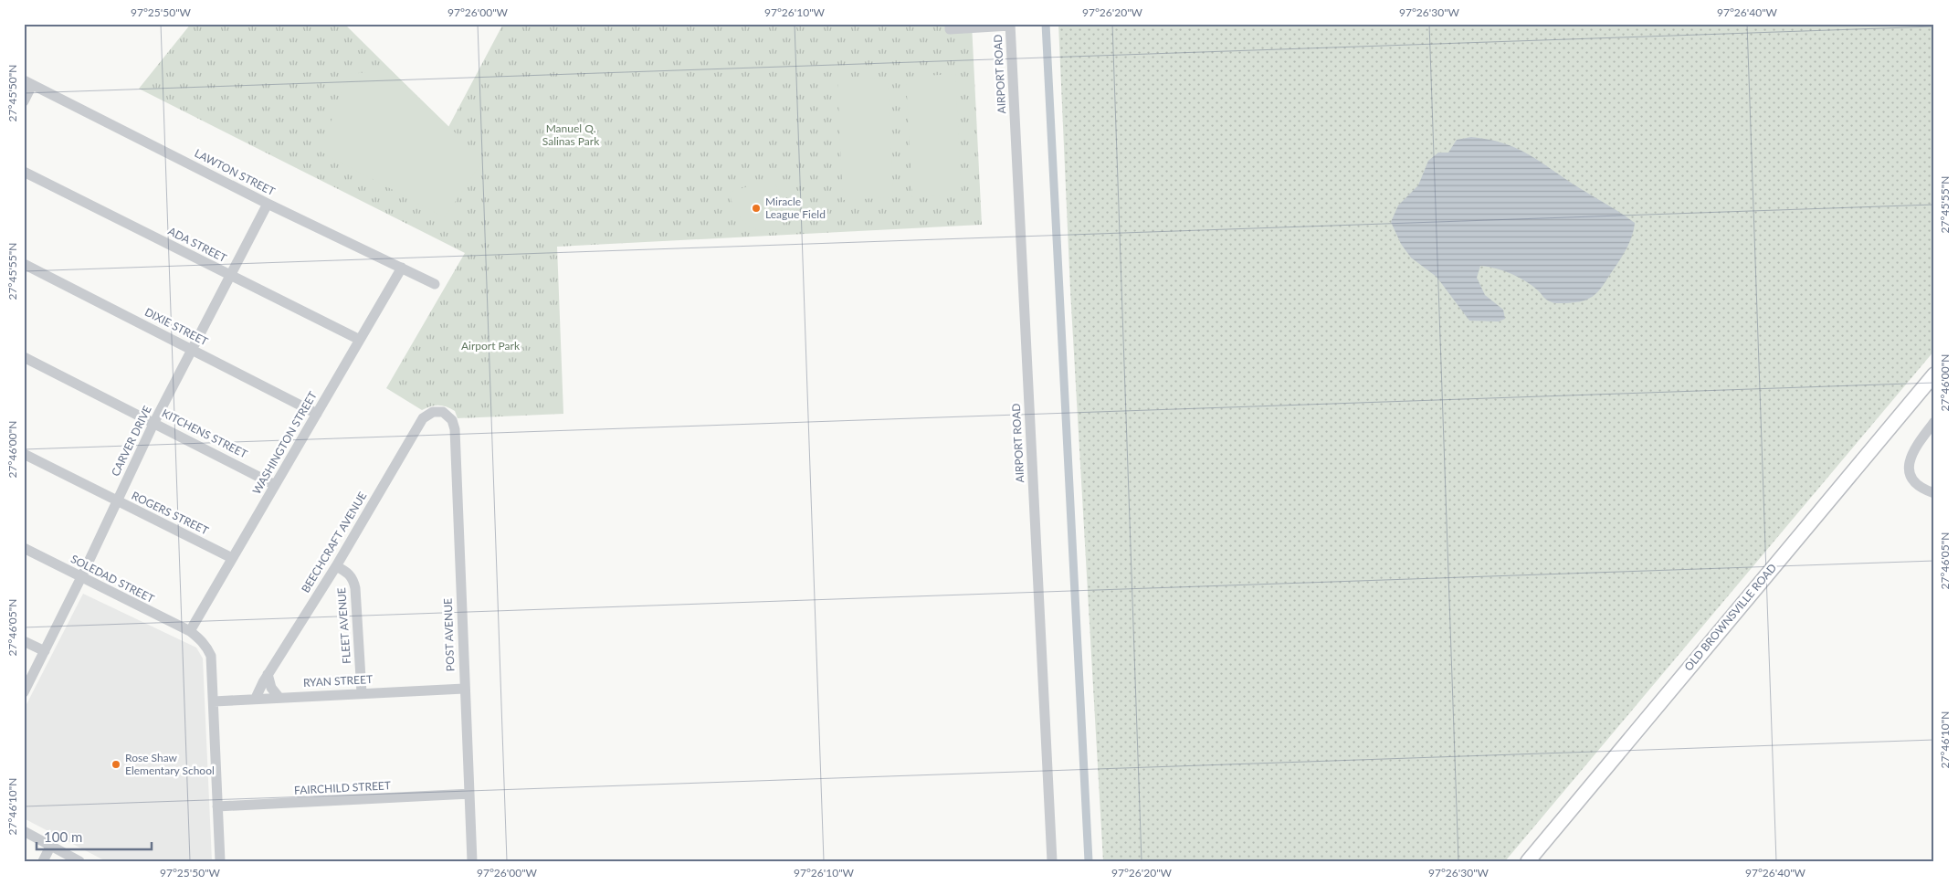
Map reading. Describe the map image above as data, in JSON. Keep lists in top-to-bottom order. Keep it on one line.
{"streets":{"main road":["OLD BROWNSVILLE ROAD"],"street":["AIRPORT ROAD","LAWTON STREET","ADA STREET","DIXIE STREET","KITCHENS STREET","CARVER DRIVE","WASHINGTON STREET","ROGERS STREET","BEECHCRAFT AVENUE","SOLEDAD STREET","FLEET AVENUE","POST AVENUE","RYAN STREET","FAIRCHILD STREET"]},"crossings":[["LAWTON STREET","CARVER DRIVE"],["LAWTON STREET","WASHINGTON STREET"],["ADA STREET","CARVER DRIVE"],["ADA STREET","WASHINGTON STREET"],["DIXIE STREET","CARVER DRIVE"],["DIXIE STREET","WASHINGTON STREET"],["KITCHENS STREET","CARVER DRIVE"],["KITCHENS STREET","WASHINGTON STREET"],["CARVER DRIVE","ROGERS STREET"],["CARVER DRIVE","SOLEDAD STREET"],["WASHINGTON STREET","ROGERS STREET"],["WASHINGTON STREET","SOLEDAD STREET"],["BEECHCRAFT AVENUE","FLEET AVENUE"],["BEECHCRAFT AVENUE","POST AVENUE"],["BEECHCRAFT AVENUE","RYAN STREET"],["SOLEDAD STREET","RYAN STREET"],["SOLEDAD STREET","FAIRCHILD STREET"],["FLEET AVENUE","RYAN STREET"],["POST AVENUE","RYAN STREET"],["POST AVENUE","FAIRCHILD STREET"]],"parks":["Manuel Q. Salinas Park","Airport Park"],"places":["Miracle League Field","Rose Shaw Elementary School"],"scale_bar":"100 m","coordinates":["97°25'50\"W","97°26'00\"W","97°26'10\"W","97°26'20\"W","97°26'30\"W","97°26'40\"W","27°45'50\"N","27°45'55\"N","27°46'00\"N","27°46'05\"N","27°46'10\"N"]}
